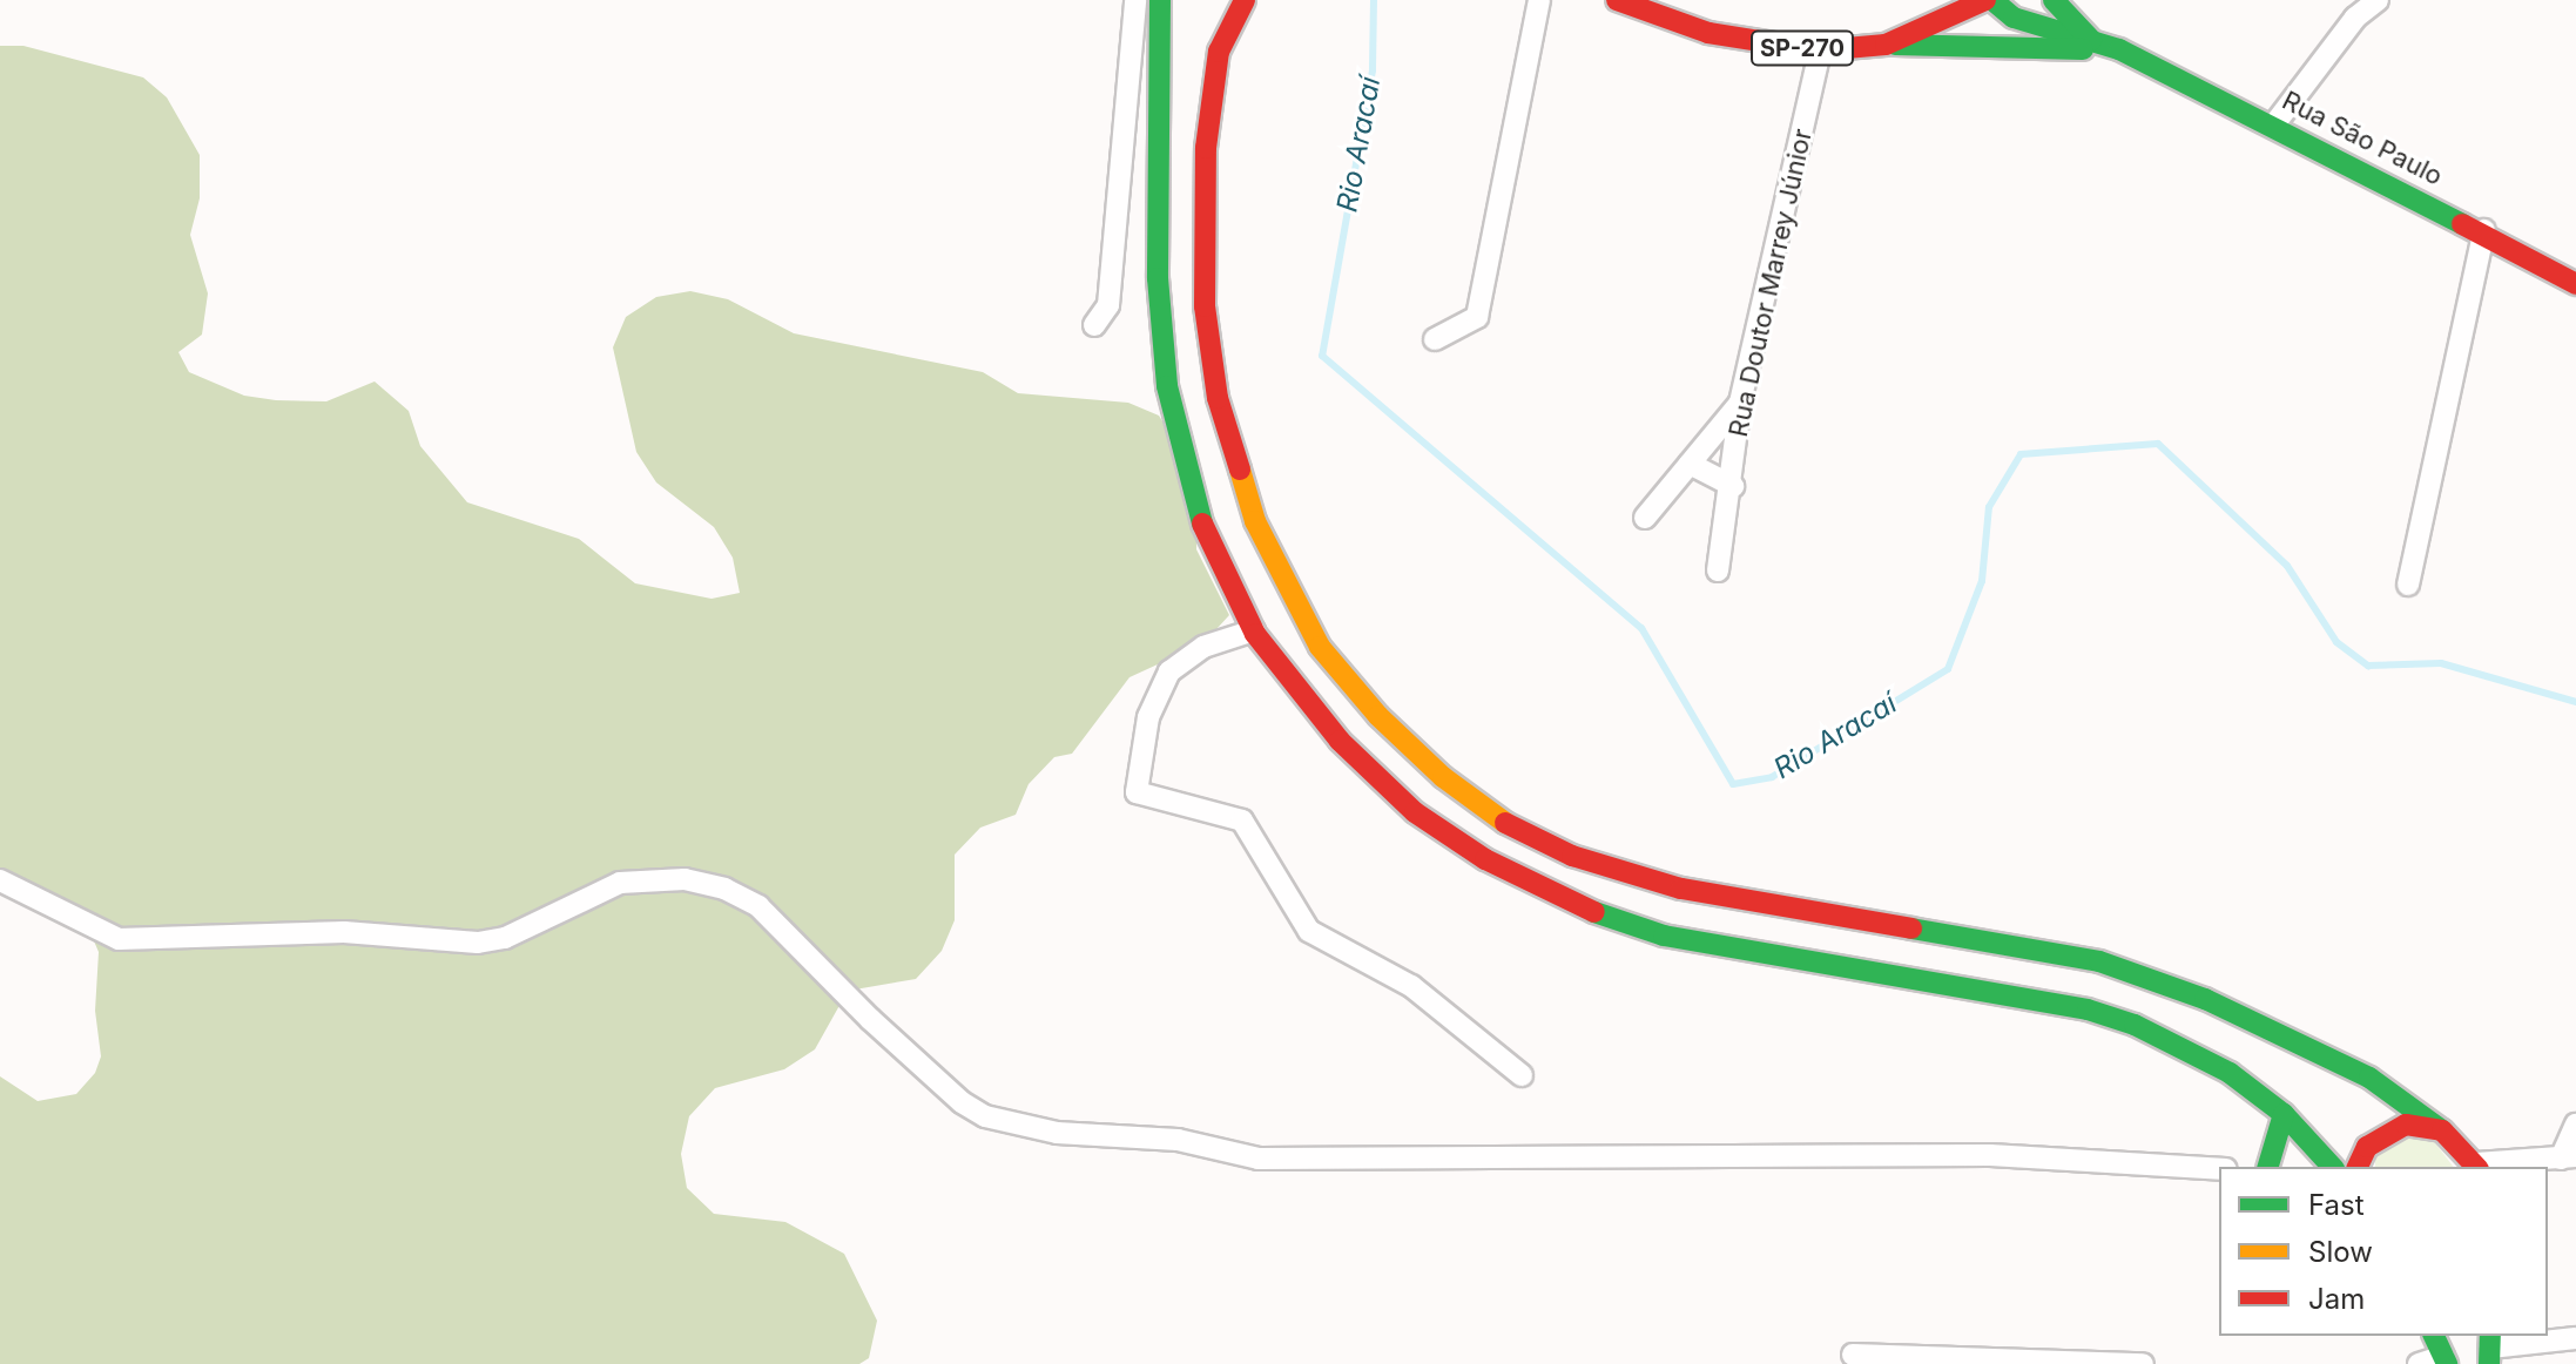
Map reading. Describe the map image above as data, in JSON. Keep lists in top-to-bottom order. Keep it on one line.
{"streets":{"main road":["SP-270","Rua São Paulo"],"street":["Rua Doutor Marrey Júnior"]},"crossings":[["SP-270","Rua Doutor Marrey Júnior"]],"water":["Rio Aracaí"],"legend":["Fast","Slow","Jam"]}
